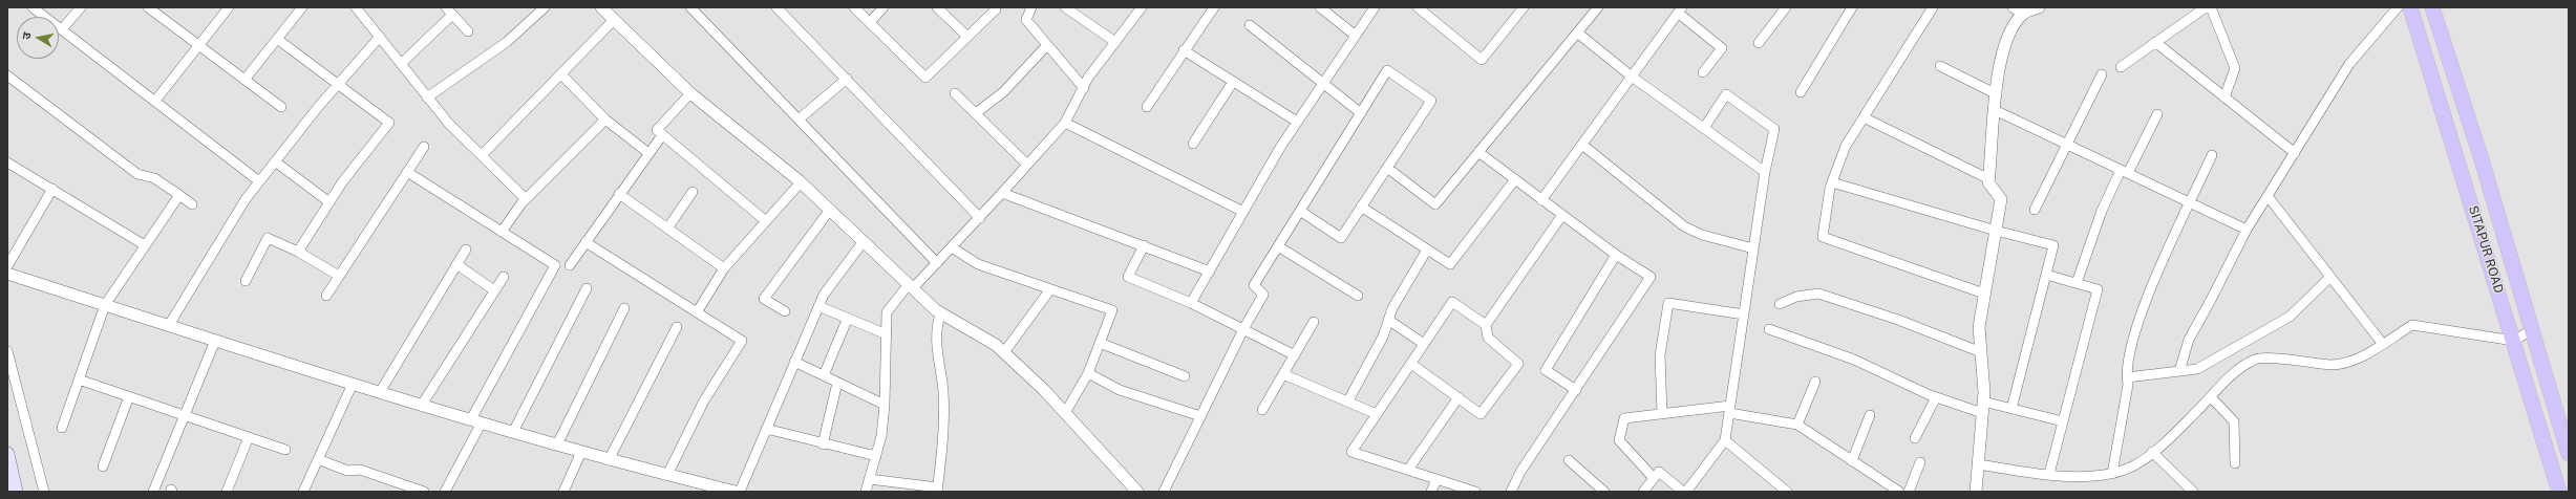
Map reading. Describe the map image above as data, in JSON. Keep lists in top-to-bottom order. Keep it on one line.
{"streets":{"main road":["SITAPUR ROAD"]},"north":"left"}
